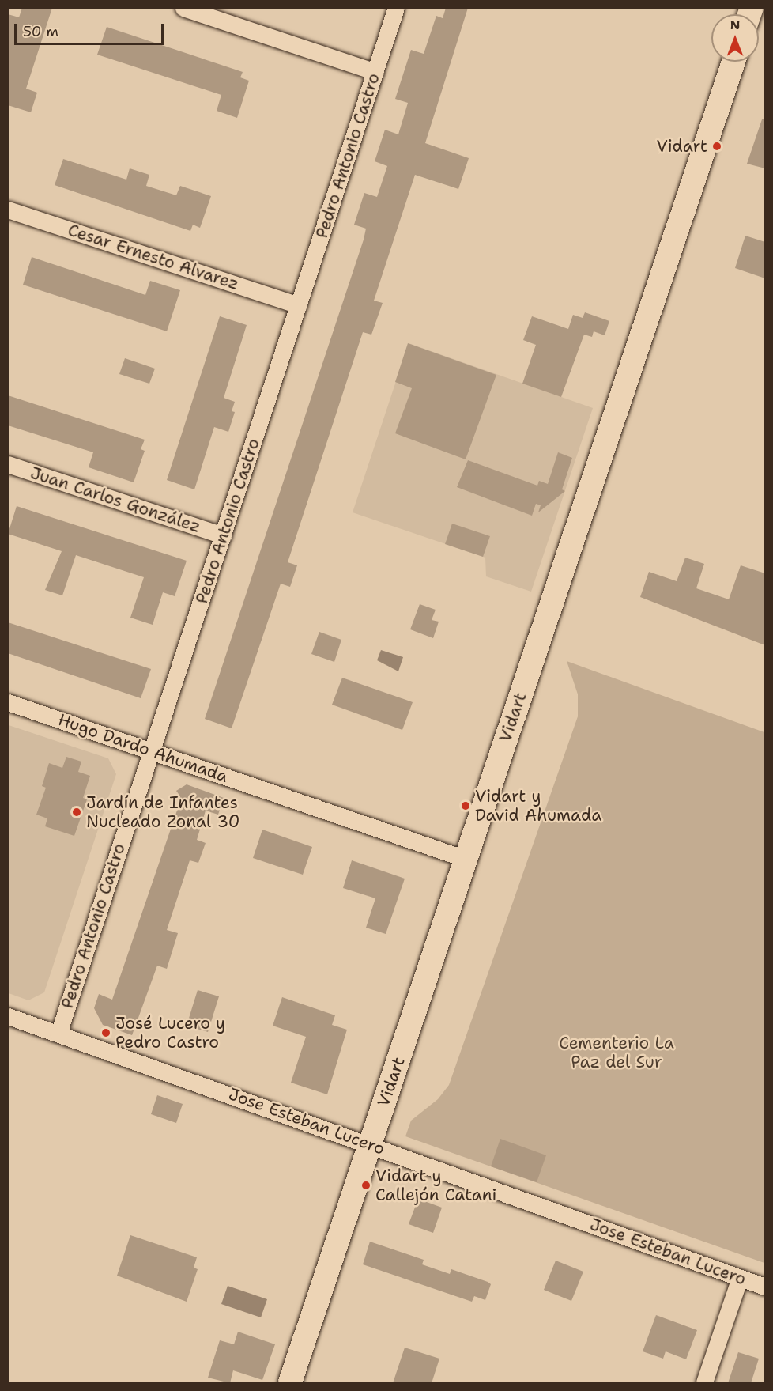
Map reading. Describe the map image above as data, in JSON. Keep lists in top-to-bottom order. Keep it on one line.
{"streets":{"street":["Pedro Antonio Castro","Cesar Ernesto Alvarez","Juan Carlos González","Vidart","Hugo Dardo Ahumada","Jose Esteban Lucero"]},"crossings":[["Pedro Antonio Castro","Cesar Ernesto Alvarez"],["Pedro Antonio Castro","Juan Carlos González"],["Pedro Antonio Castro","Hugo Dardo Ahumada"],["Pedro Antonio Castro","Jose Esteban Lucero"],["Vidart","Hugo Dardo Ahumada"],["Vidart","Jose Esteban Lucero"]],"parks":["Cementerio La Paz del Sur"],"places":["Vidart","Vidart y David Ahumada","Jardín de Infantes Nucleado Zonal 30","José Lucero y Pedro Castro","Vidart y Callejón Catani"],"scale_bar":"50 m","north":"top"}
